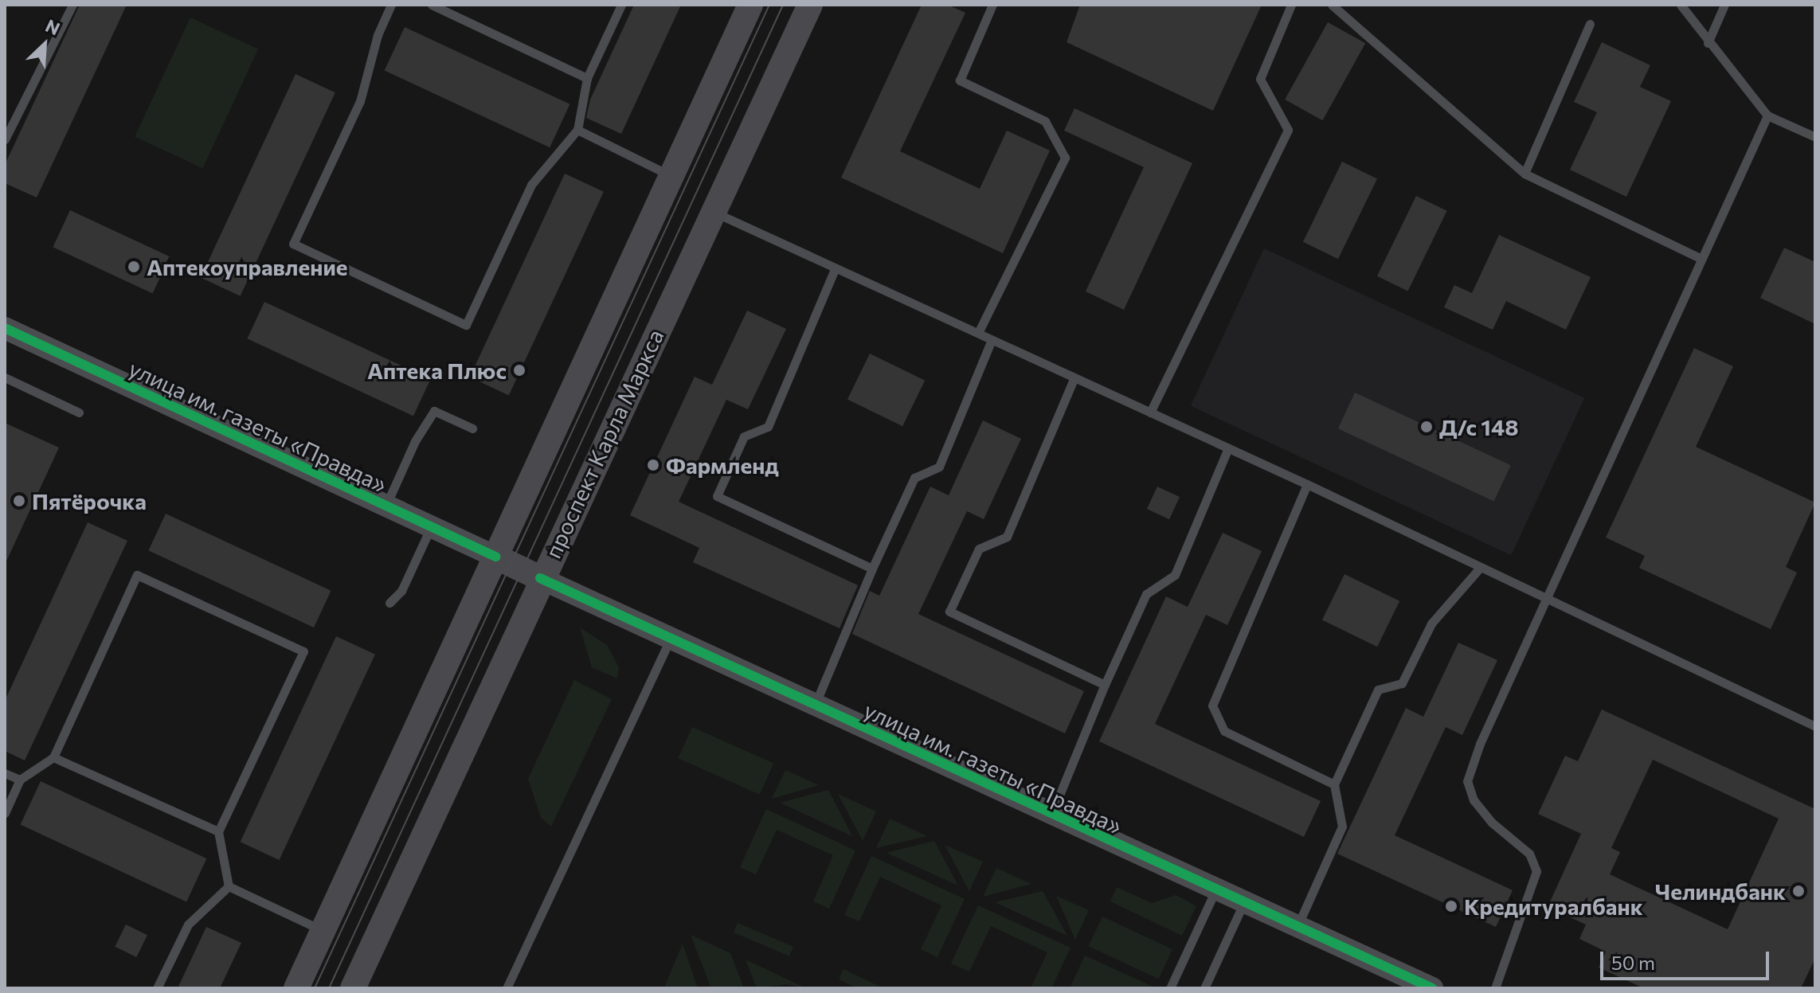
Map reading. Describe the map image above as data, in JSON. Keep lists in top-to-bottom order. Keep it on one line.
{"streets":{"main road":["улица им. газеты «Правда»","проспект Карла Маркса"]},"crossings":[["улица им. газеты «Правда»","проспект Карла Маркса"]],"places":["Аптекоуправление","Аптека Плюс","Д/с 148","Фармленд","Пятёрочка","Челиндбанк","Кредитуралбанк"],"scale_bar":"50 m","north":"top right"}
